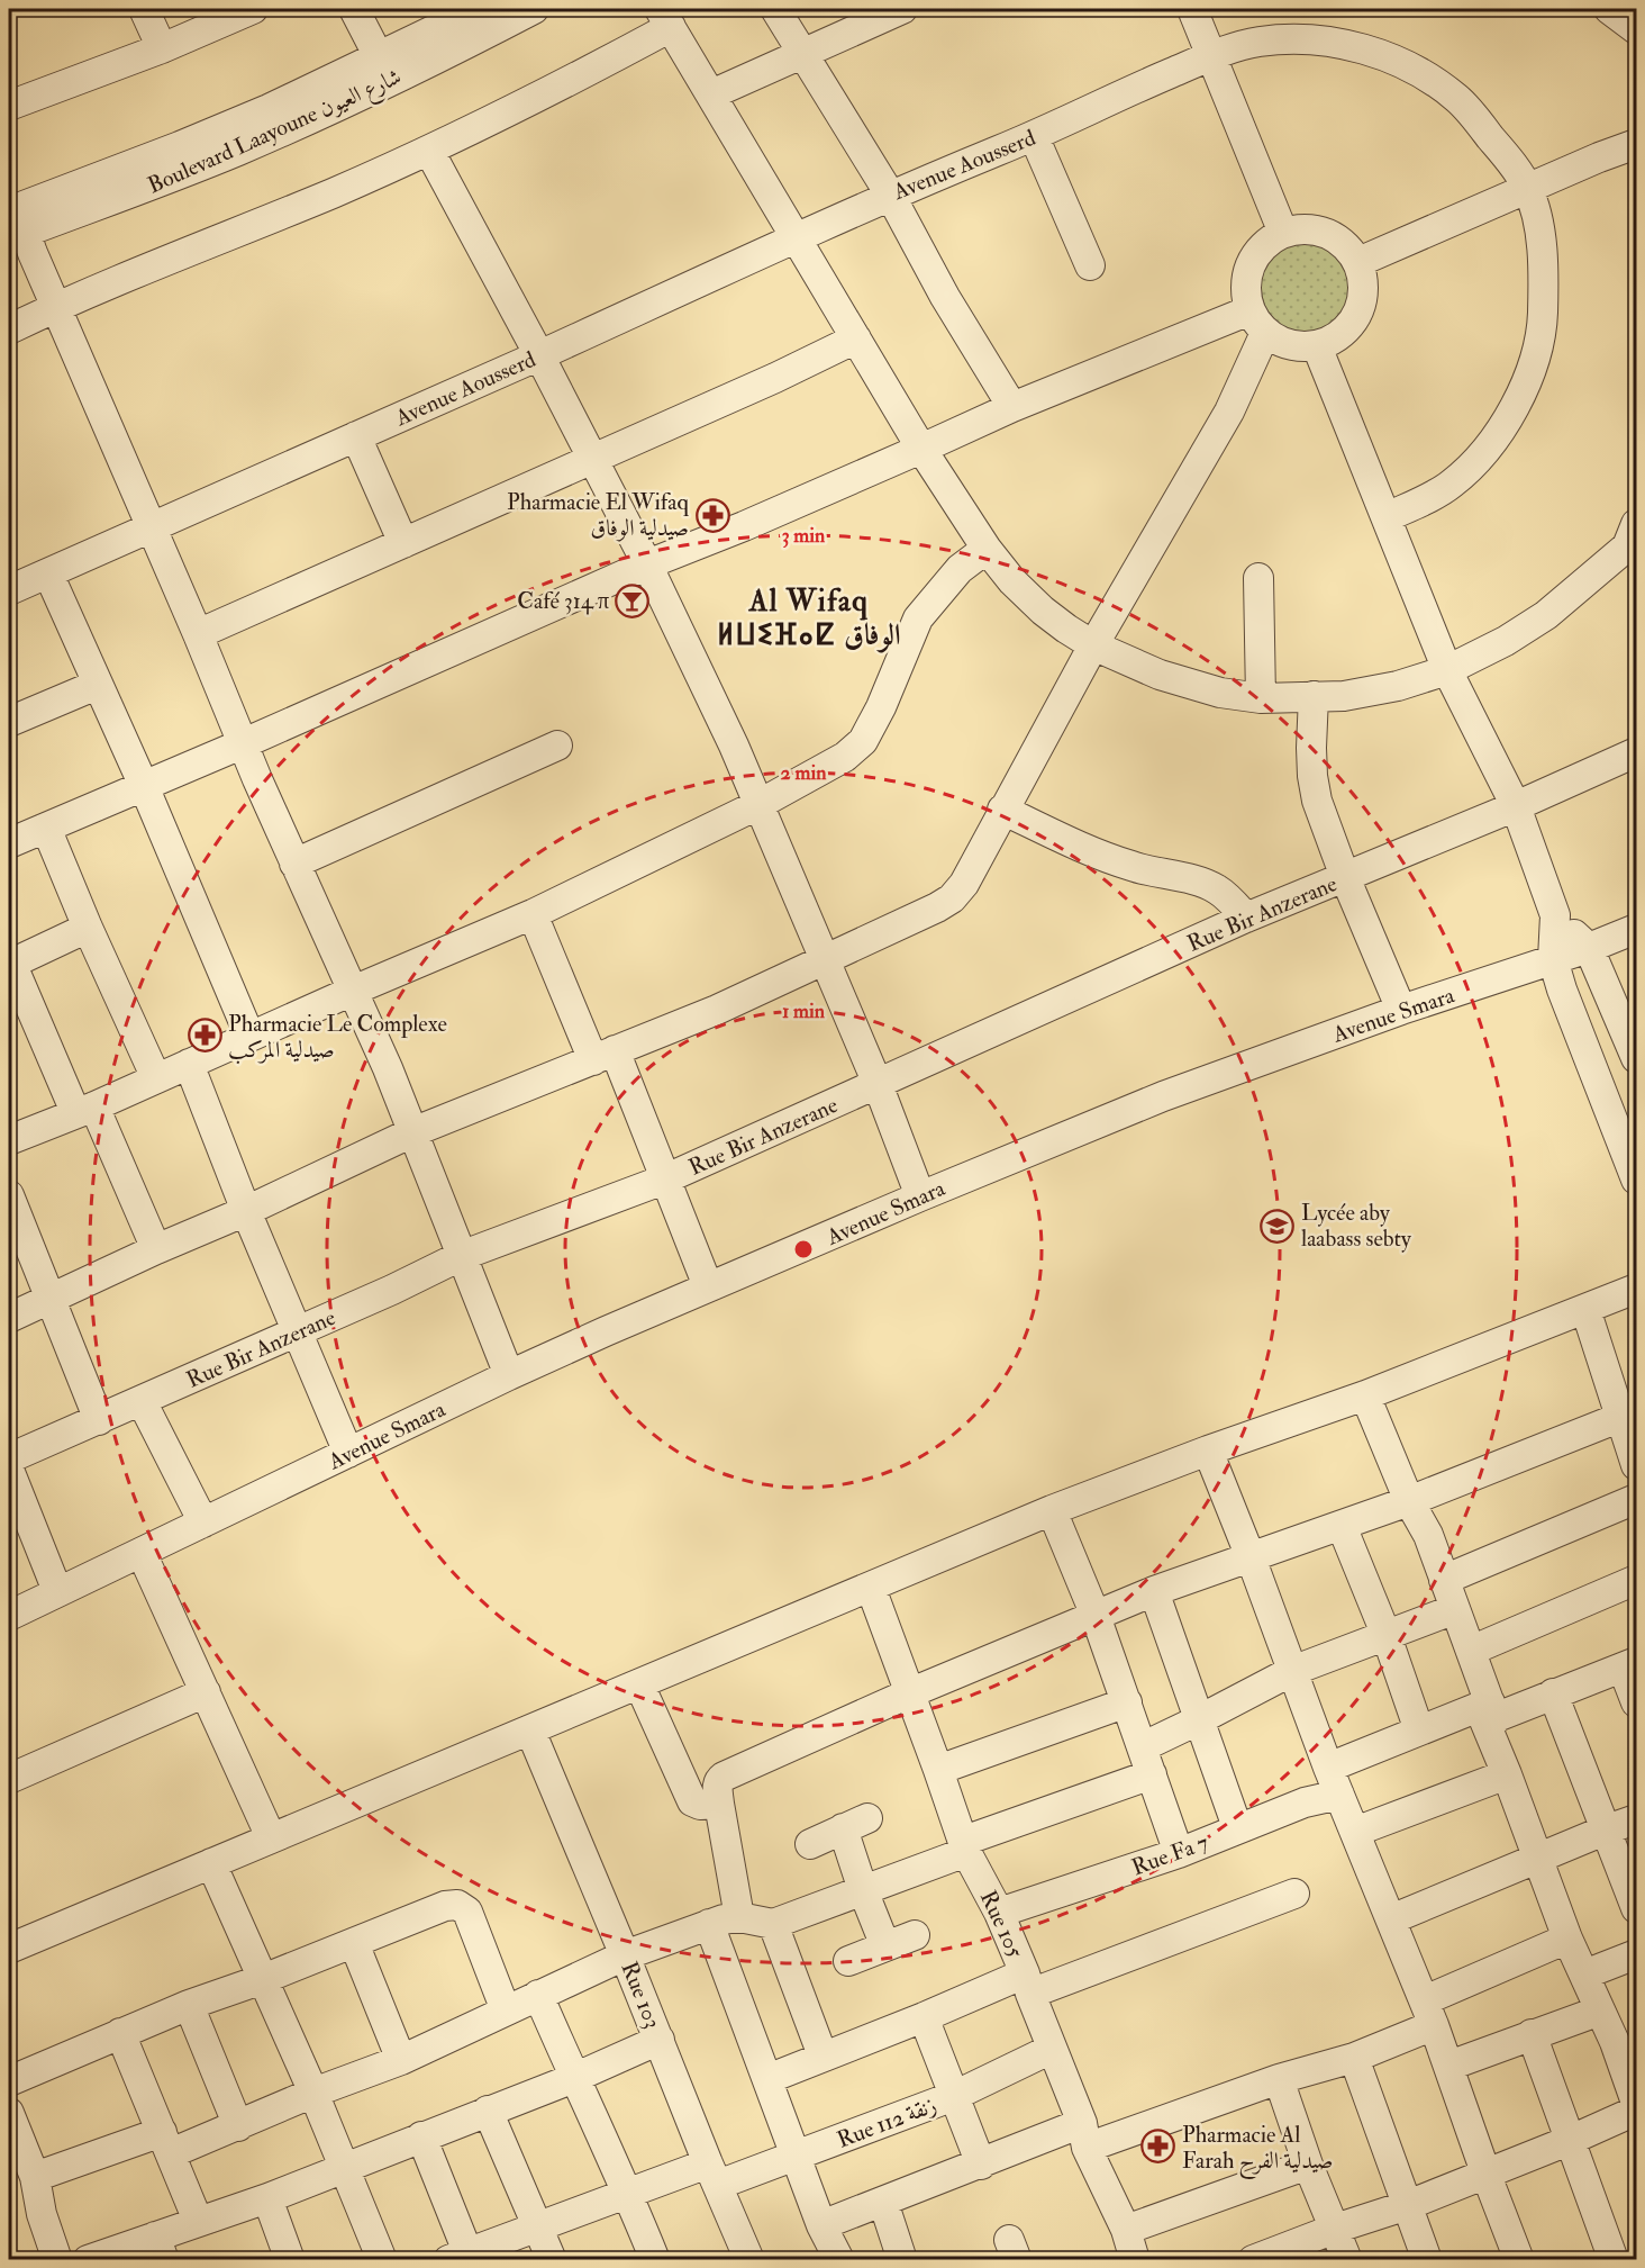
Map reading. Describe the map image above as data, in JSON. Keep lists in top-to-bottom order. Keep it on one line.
{"streets":{"street":["Boulevard Laayoune شارع العيون","Avenue Aousserd","Rue Bir Anzerane","Avenue Smara","Rue Fa 7","Rue 105","Rue 103","Rue 112 زنقة"]},"crossings":[["Rue Fa 7","Rue 105"],["Rue 105","Rue 112 زنقة"],["Rue 103","Rue 112 زنقة"]],"districts":["Al Wifaq ⵍⵡⵉⴼⴰⵇ الوفاق"],"places":{"pharmacy":["Pharmacie El Wifaq صيدلية الوفاق","Pharmacie Le Complexe صيدلية المركب","Pharmacie Al Farah صيدلية الفرح"],"bar":["Café 314 π"],"school or university":["Lycée aby laabass sebty"]},"rings":["3 min","2 min","1 min"]}
